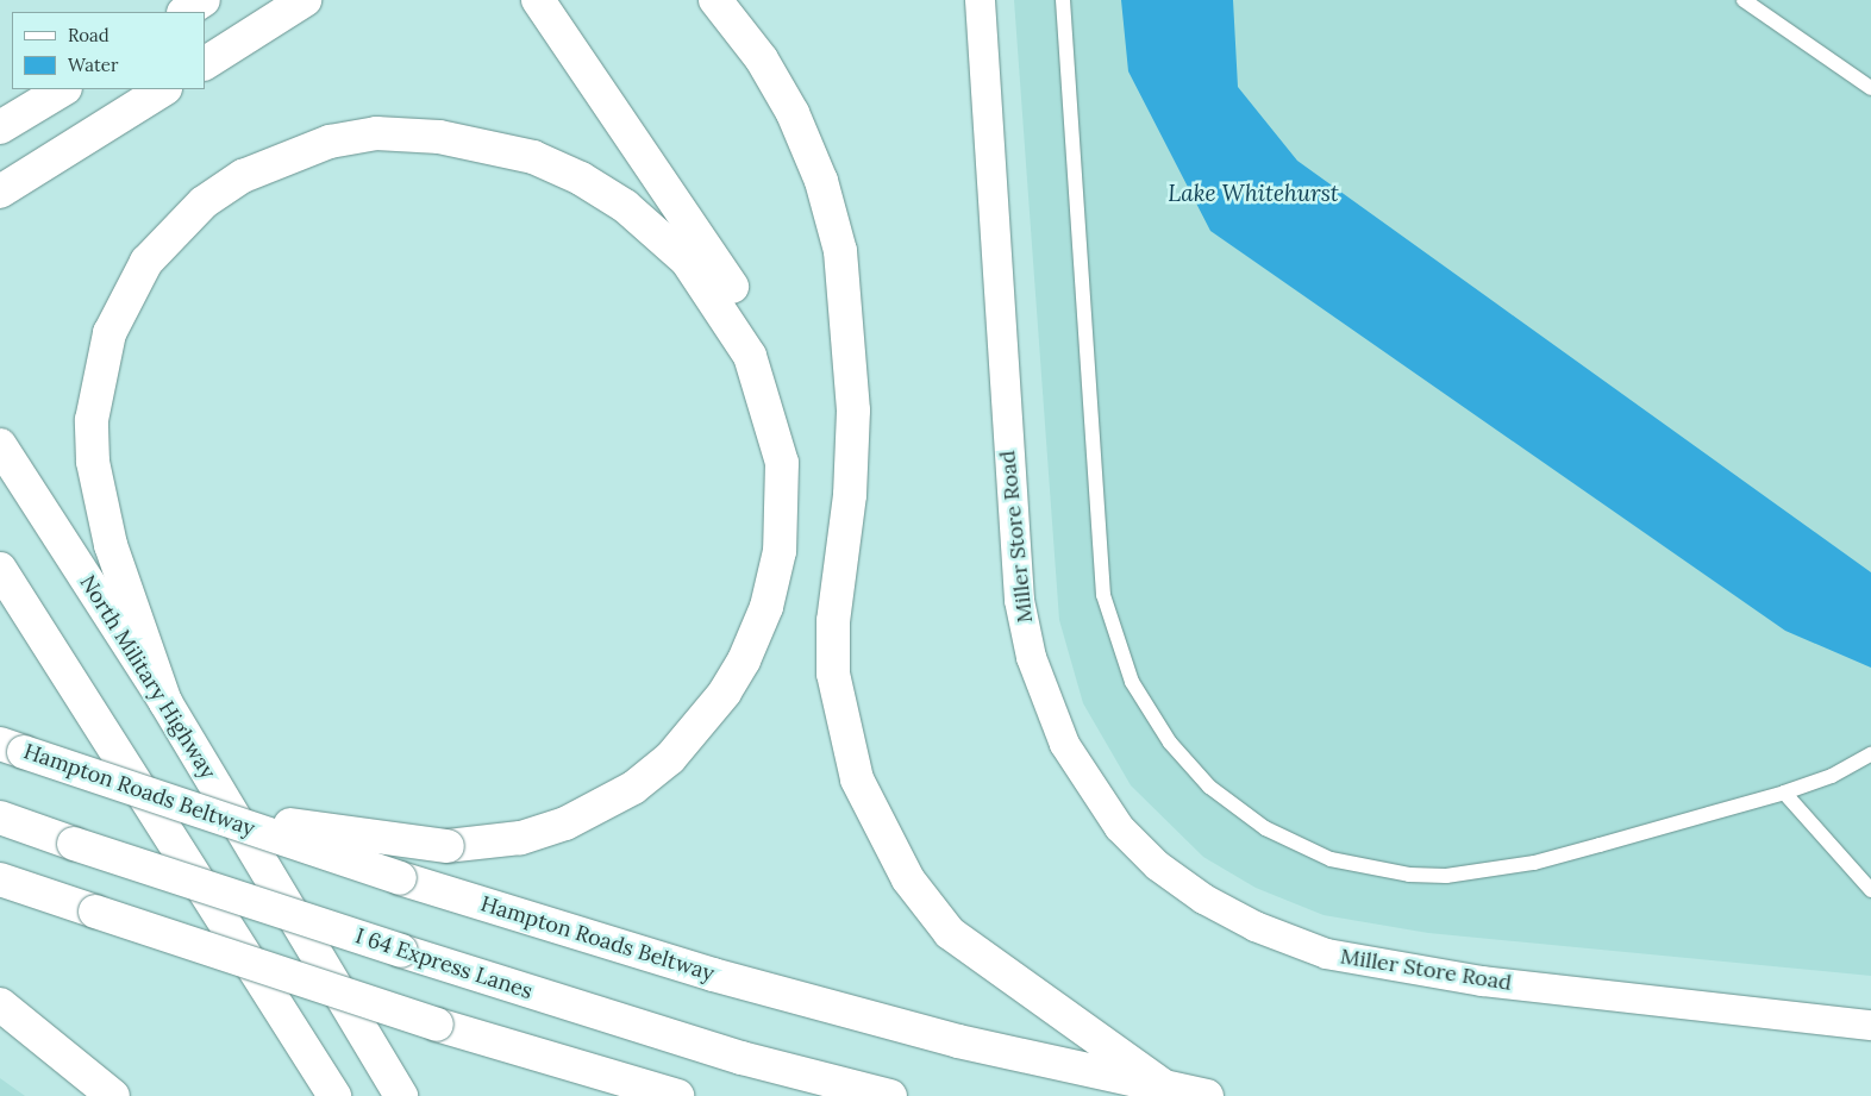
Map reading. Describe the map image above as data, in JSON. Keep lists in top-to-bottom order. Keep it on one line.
{"streets":{"main road":["North Military Highway","Hampton Roads Beltway","I 64 Express Lanes"],"street":["Miller Store Road"]},"water":["Lake Whitehurst"],"legend":["Road","Water"]}
